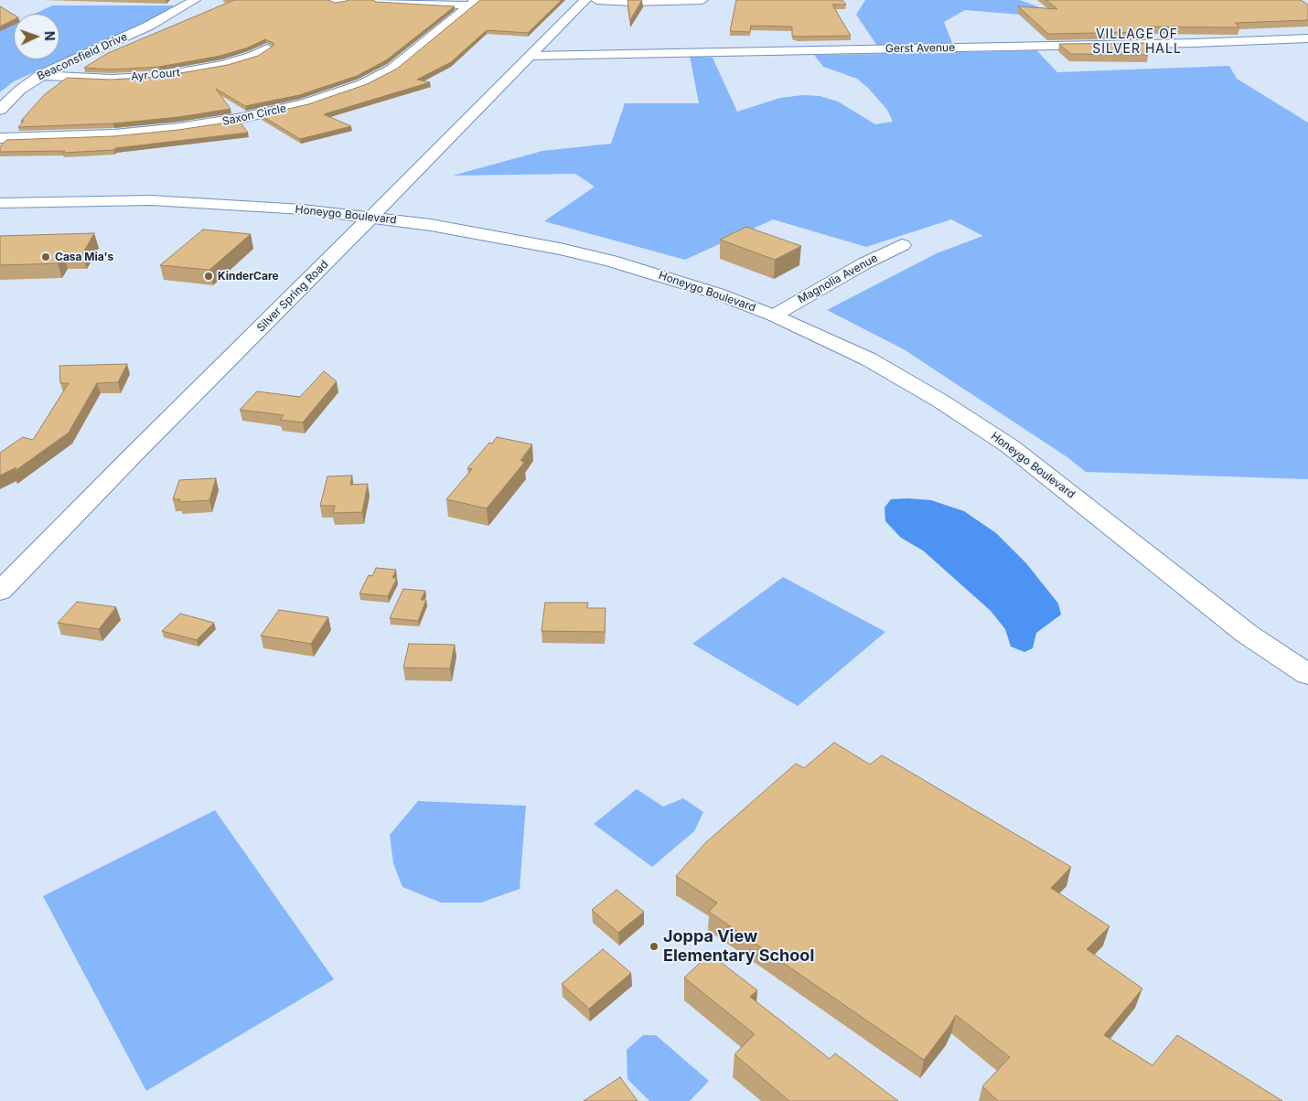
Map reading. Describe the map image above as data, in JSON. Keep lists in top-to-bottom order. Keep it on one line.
{"streets":{"street":["Gerst Avenue","Beaconsfield Drive","Ayr Court","Saxon Circle","Honeygo Boulevard","Magnolia Avenue","Silver Spring Road"]},"crossings":[["Gerst Avenue","Silver Spring Road"],["Beaconsfield Drive","Ayr Court"],["Honeygo Boulevard","Magnolia Avenue"],["Honeygo Boulevard","Silver Spring Road"]],"districts":["VILLAGE OF SILVER HALL"],"places":["Casa Mia's","KinderCare","Joppa View Elementary School"],"north":"right"}
